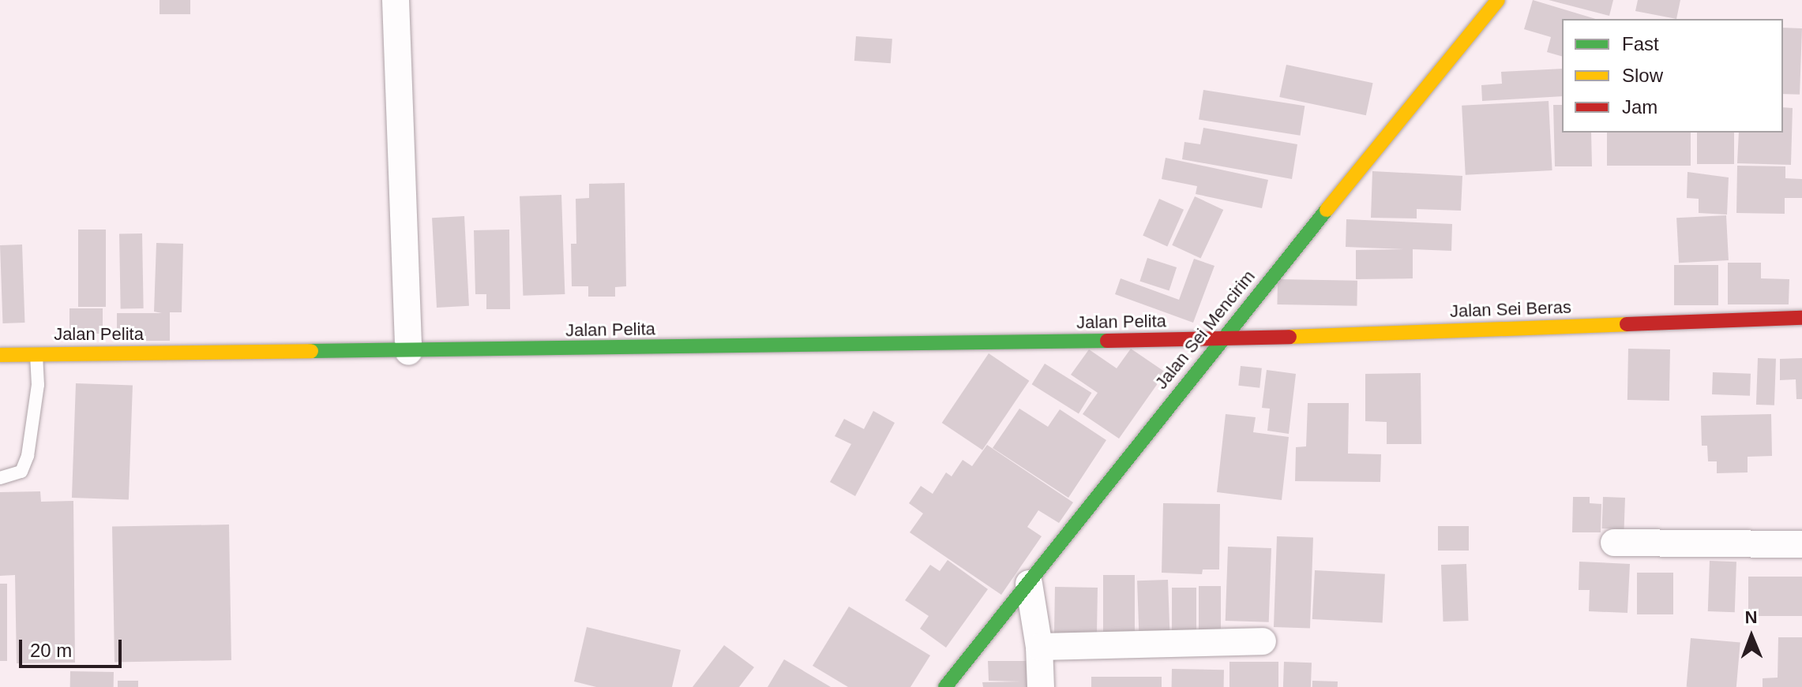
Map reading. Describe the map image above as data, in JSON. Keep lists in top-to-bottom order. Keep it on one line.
{"streets":{"street":["Jalan Sei Beras","Jalan Pelita","Jalan Sei Mencirim"]},"crossings":[["Jalan Sei Beras","Jalan Pelita"],["Jalan Sei Beras","Jalan Sei Mencirim"],["Jalan Pelita","Jalan Sei Mencirim"]],"legend":["Fast","Slow","Jam"],"scale_bar":"20 m","north":"top"}
